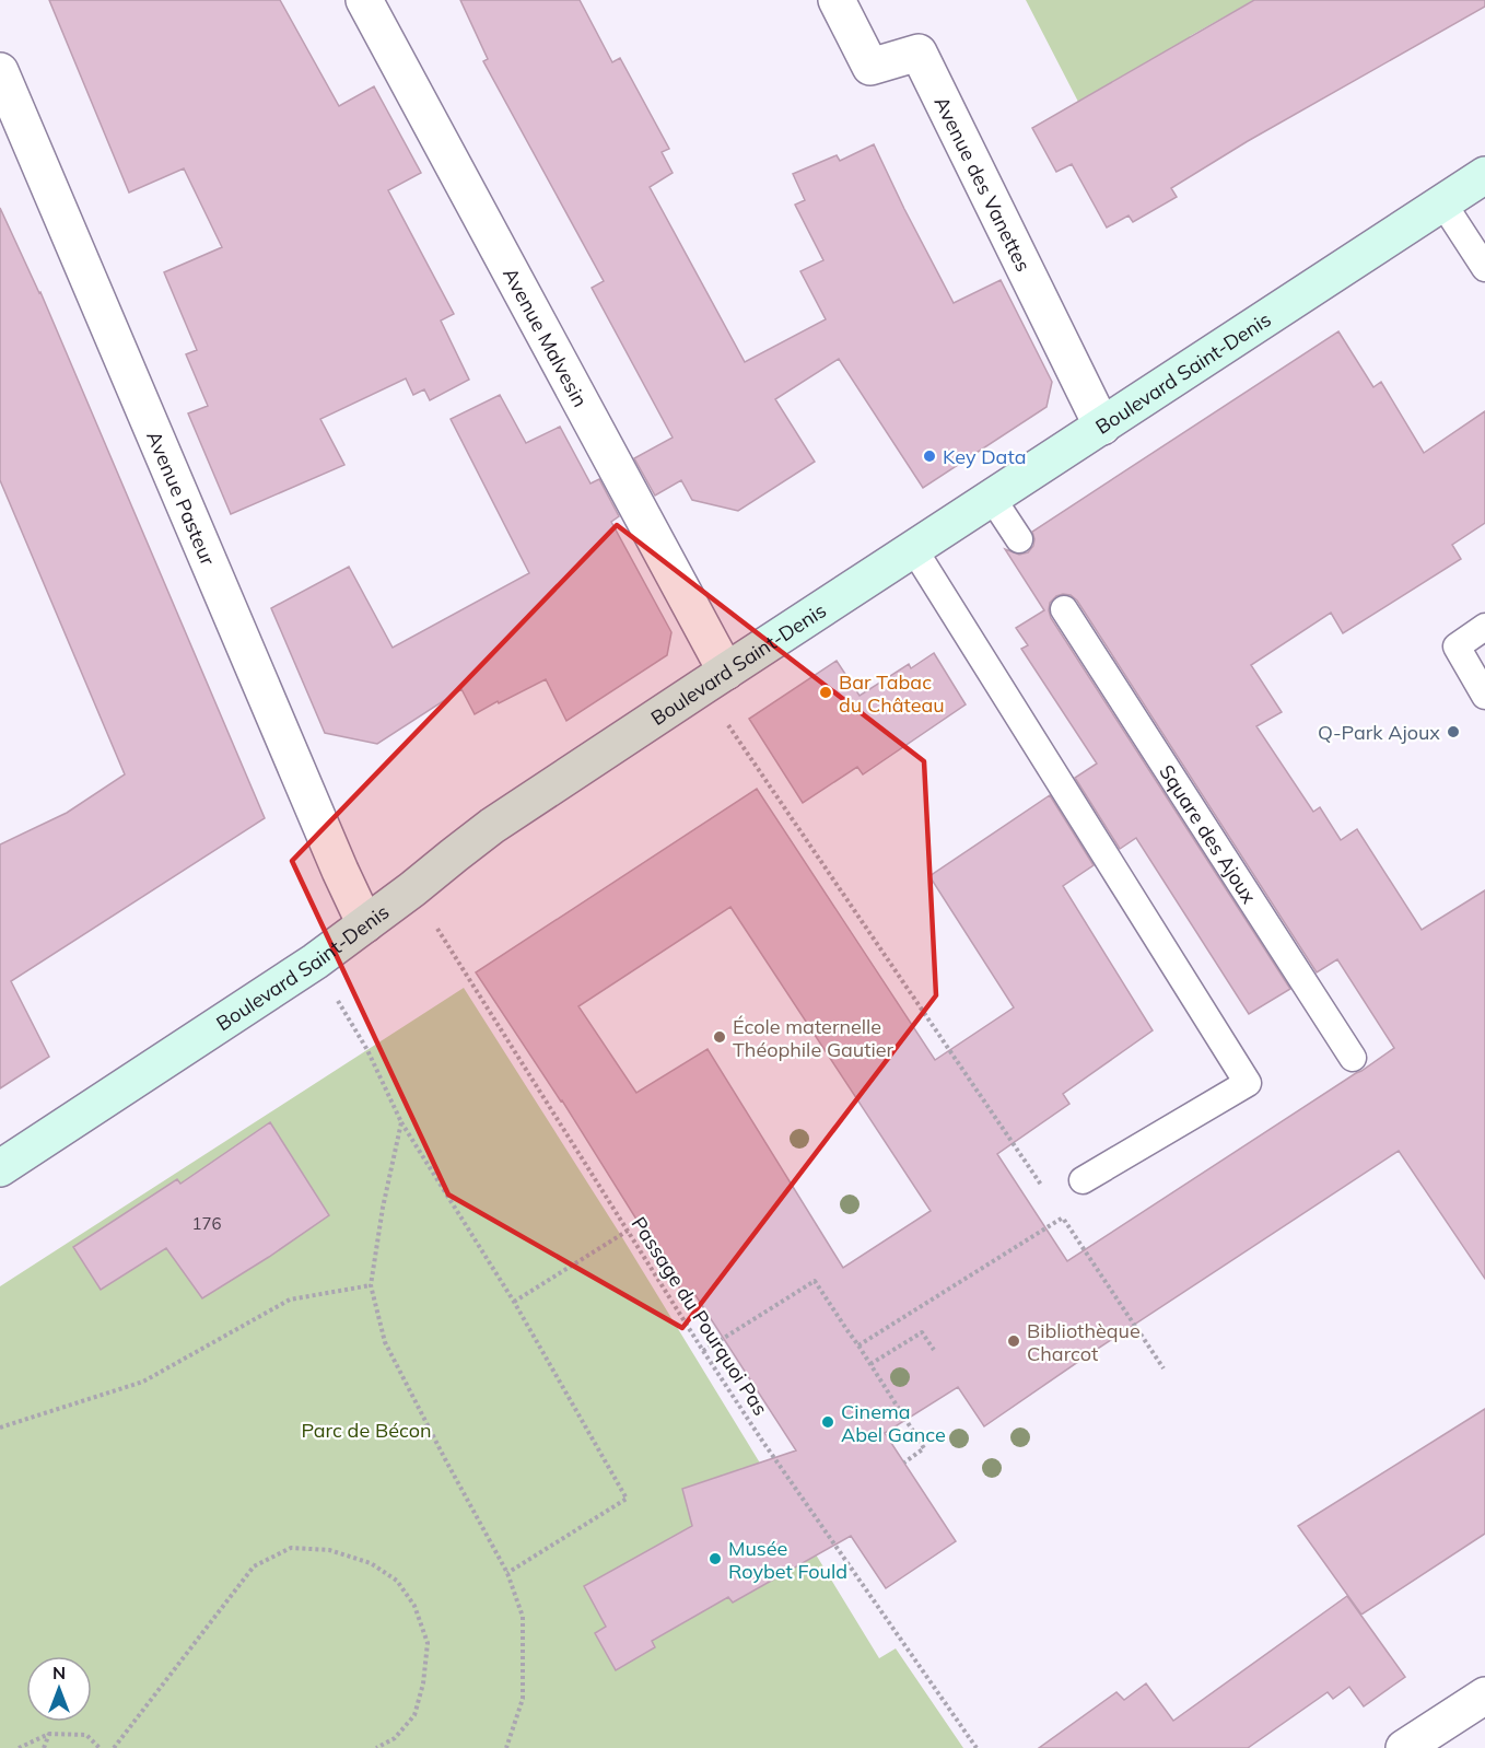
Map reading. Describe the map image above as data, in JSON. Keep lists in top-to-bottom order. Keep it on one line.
{"streets":{"main road":["Boulevard Saint-Denis"],"street":["Avenue des Vanettes","Avenue Malvesin","Avenue Pasteur"],"lane":["Square des Ajoux"],"path":["Passage du Pourquoi Pas"]},"crossings":[["Avenue des Vanettes","Boulevard Saint-Denis"],["Avenue Malvesin","Boulevard Saint-Denis"],["Boulevard Saint-Denis","Avenue Pasteur"],["Boulevard Saint-Denis","Passage du Pourquoi Pas"]],"parks":["Parc de Bécon"],"places":["Key Data","Bar Tabac du Château","Q-Park Ajoux","École maternelle Théophile Gautier","Bibliothèque Charcot","Cinema Abel Gance","Musée Roybet Fould"],"house_numbers":["176"],"north":"top"}
